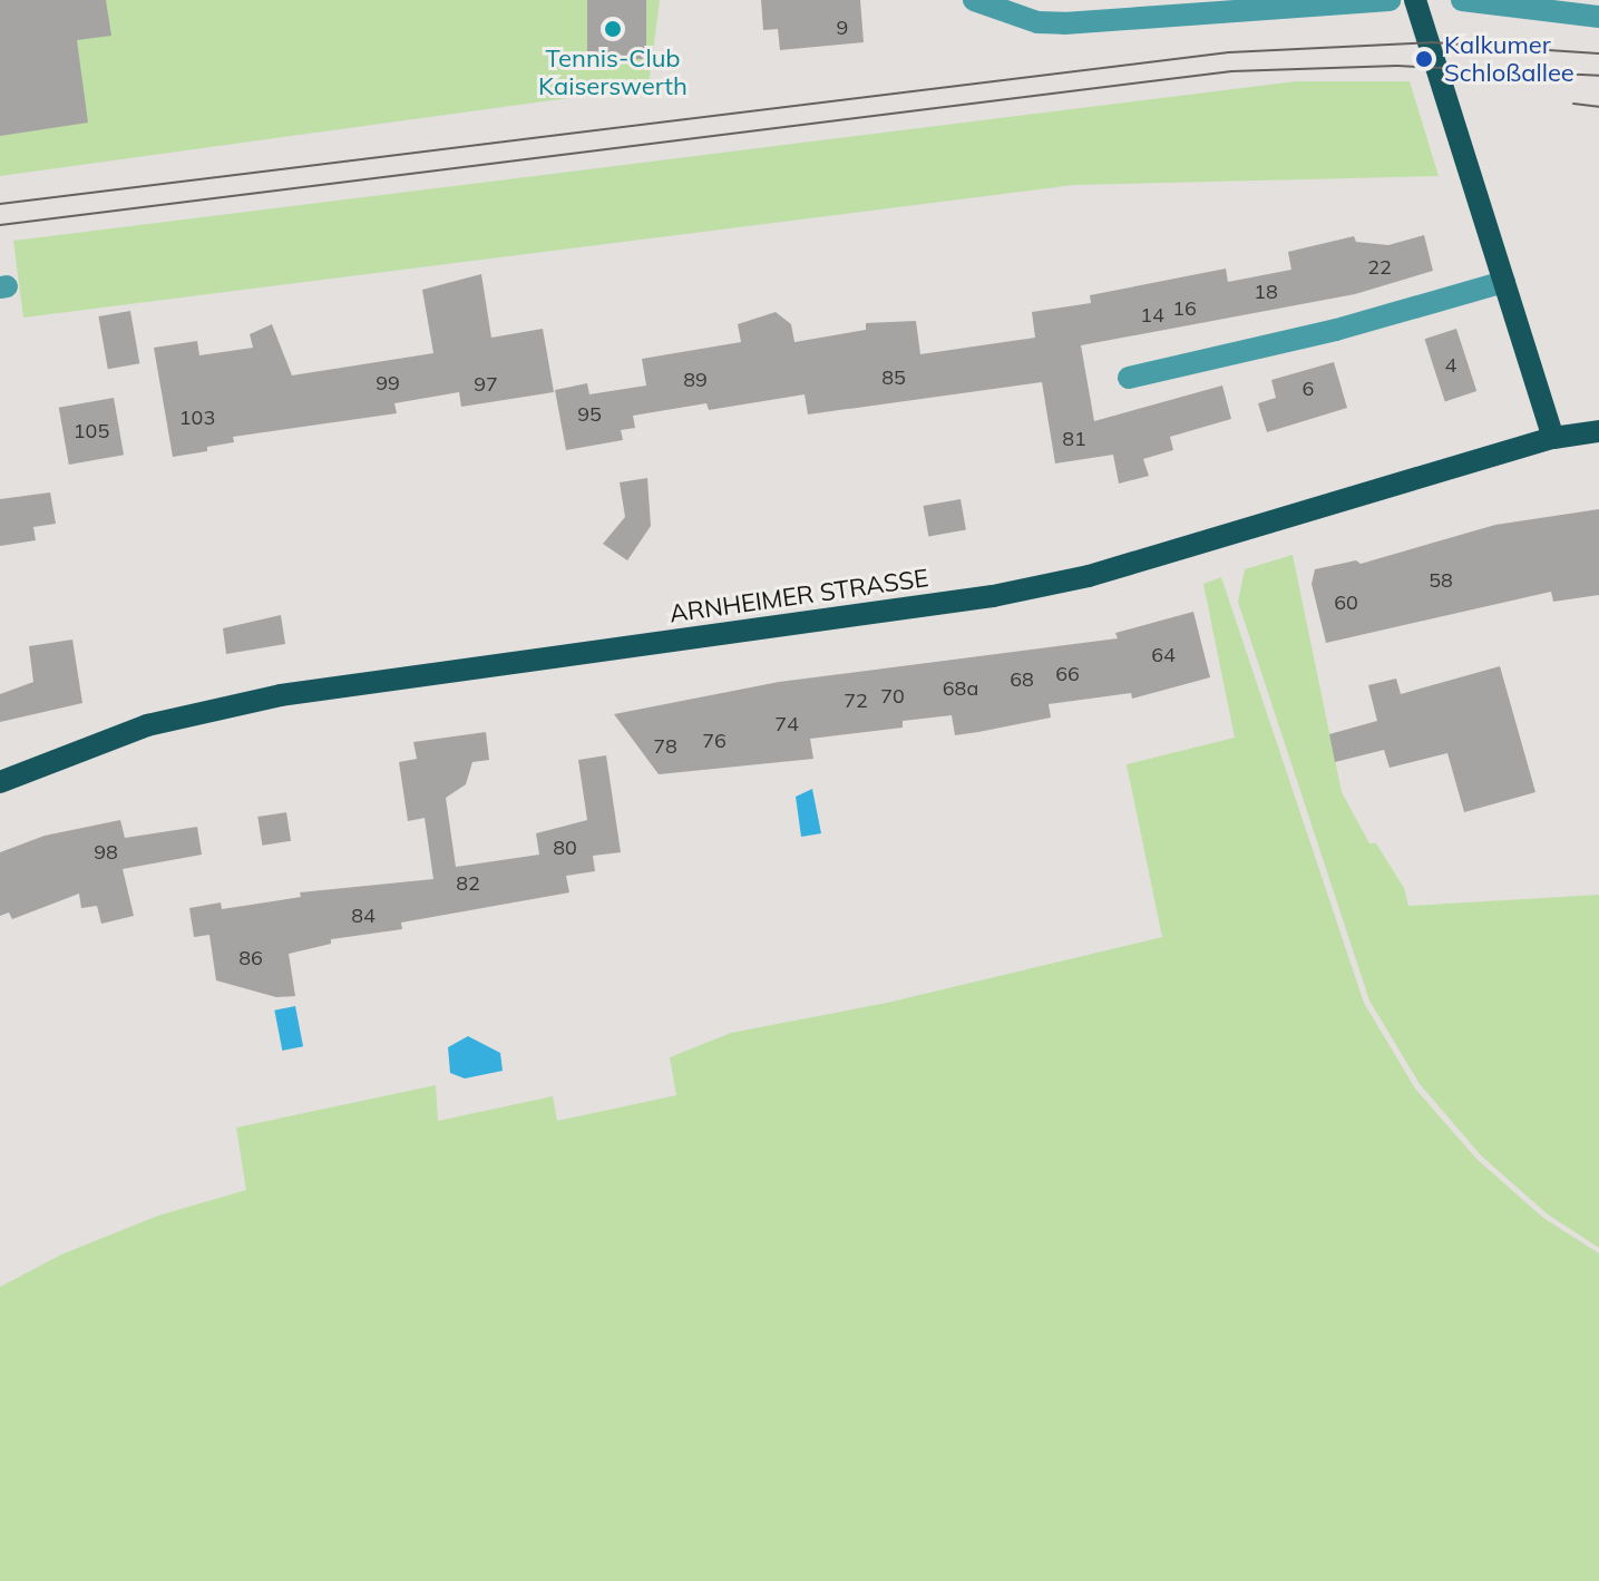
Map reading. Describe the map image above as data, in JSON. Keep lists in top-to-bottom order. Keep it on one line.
{"streets":{"main road":["ARNHEIMER STRASSE"]},"places":["Tennis-Club Kaiserswerth","Kalkumer Schloßallee"],"house_numbers":["9","22","18","16","14","4","85","89","99","97","6","95","103","105","81","58","60","64","66","68","68a","70","72","74","76","78","80","98","82","84","86"]}
